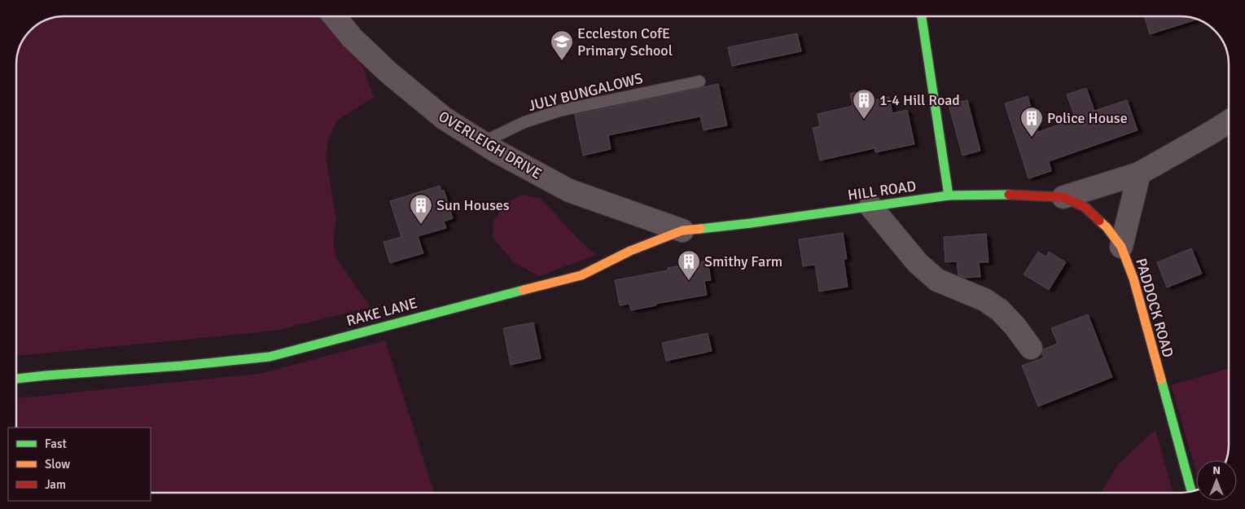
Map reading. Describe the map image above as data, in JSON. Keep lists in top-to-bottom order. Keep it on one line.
{"streets":{"street":["OVERLEIGH DRIVE","HILL ROAD","PADDOCK ROAD","RAKE LANE"],"lane":["JULY BUNGALOWS"]},"crossings":[["JULY BUNGALOWS","OVERLEIGH DRIVE"],["OVERLEIGH DRIVE","RAKE LANE"],["HILL ROAD","PADDOCK ROAD"],["HILL ROAD","RAKE LANE"]],"places":{"school or university":["Eccleston CofE Primary School"],"building":["1-4 Hill Road","Police House","Sun Houses","Smithy Farm"]},"legend":["Fast","Slow","Jam"],"north":"top"}
